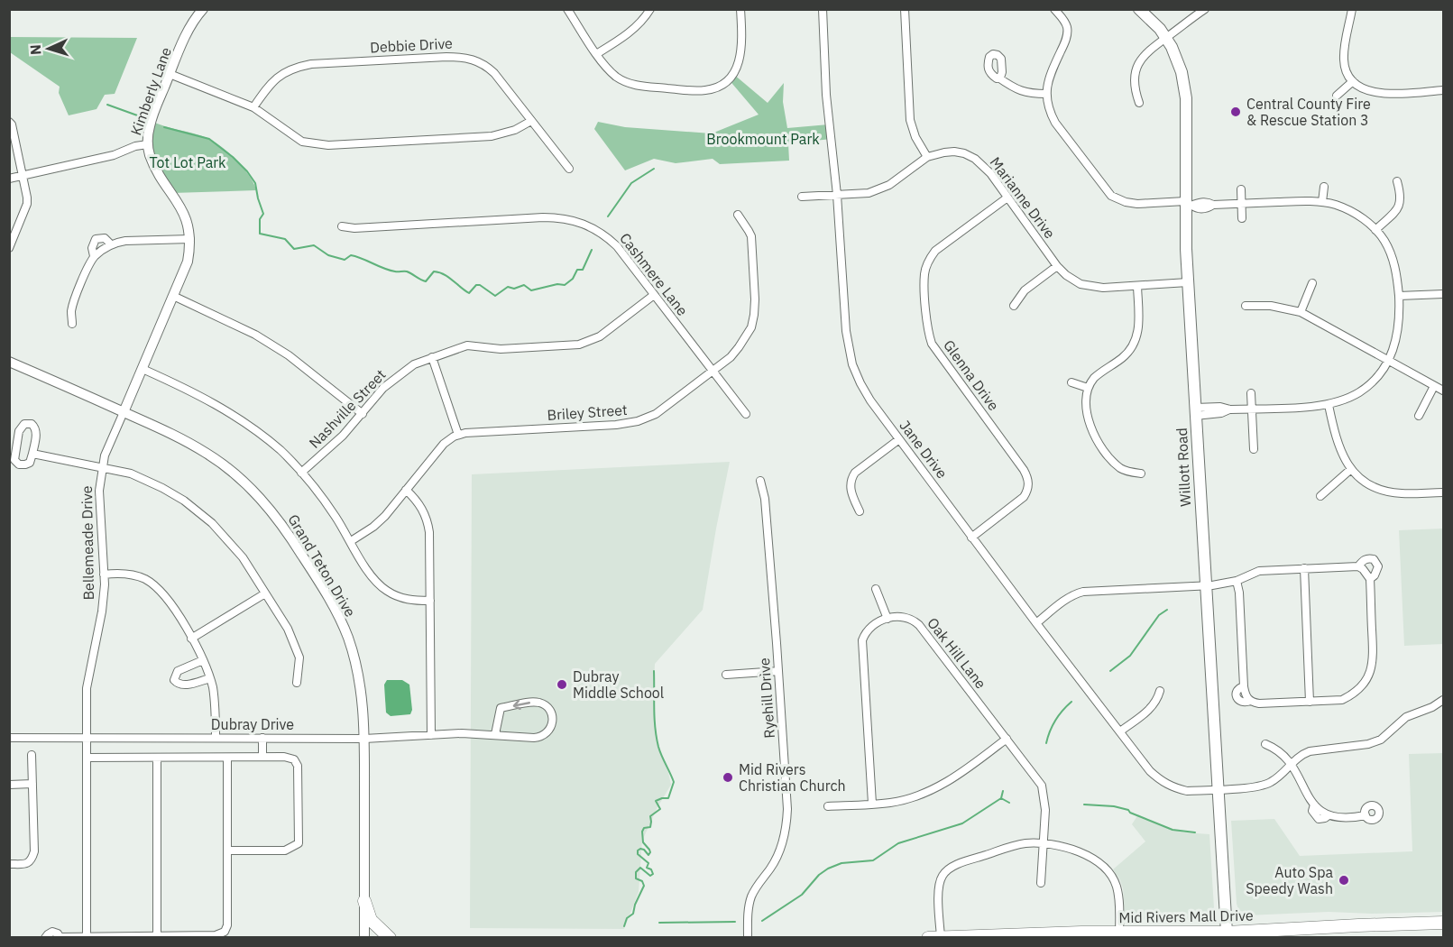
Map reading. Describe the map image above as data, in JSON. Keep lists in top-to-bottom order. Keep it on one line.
{"streets":{"main road":["Willott Road","Mid Rivers Mall Drive"],"street":["Debbie Drive","Kimberly Lane","Marianne Drive","Cashmere Lane","Glenna Drive","Nashville Street","Briley Street","Jane Drive","Bellemeade Drive","Grand Teton Drive","Oak Hill Lane","Ryehill Drive","Dubray Drive"]},"crossings":[["Kimberly Lane","Bellemeade Drive"],["Marianne Drive","Glenna Drive"],["Marianne Drive","Jane Drive"],["Marianne Drive","Willott Road"],["Cashmere Lane","Nashville Street"],["Cashmere Lane","Briley Street"],["Glenna Drive","Jane Drive"],["Jane Drive","Willott Road"],["Willott Road","Mid Rivers Mall Drive"],["Bellemeade Drive","Grand Teton Drive"],["Bellemeade Drive","Dubray Drive"],["Grand Teton Drive","Dubray Drive"]],"parks":["Brookmount Park","Tot Lot Park"],"places":["Central County Fire & Rescue Station 3","Dubray Middle School","Mid Rivers Christian Church","Auto Spa Speedy Wash"],"north":"left"}
